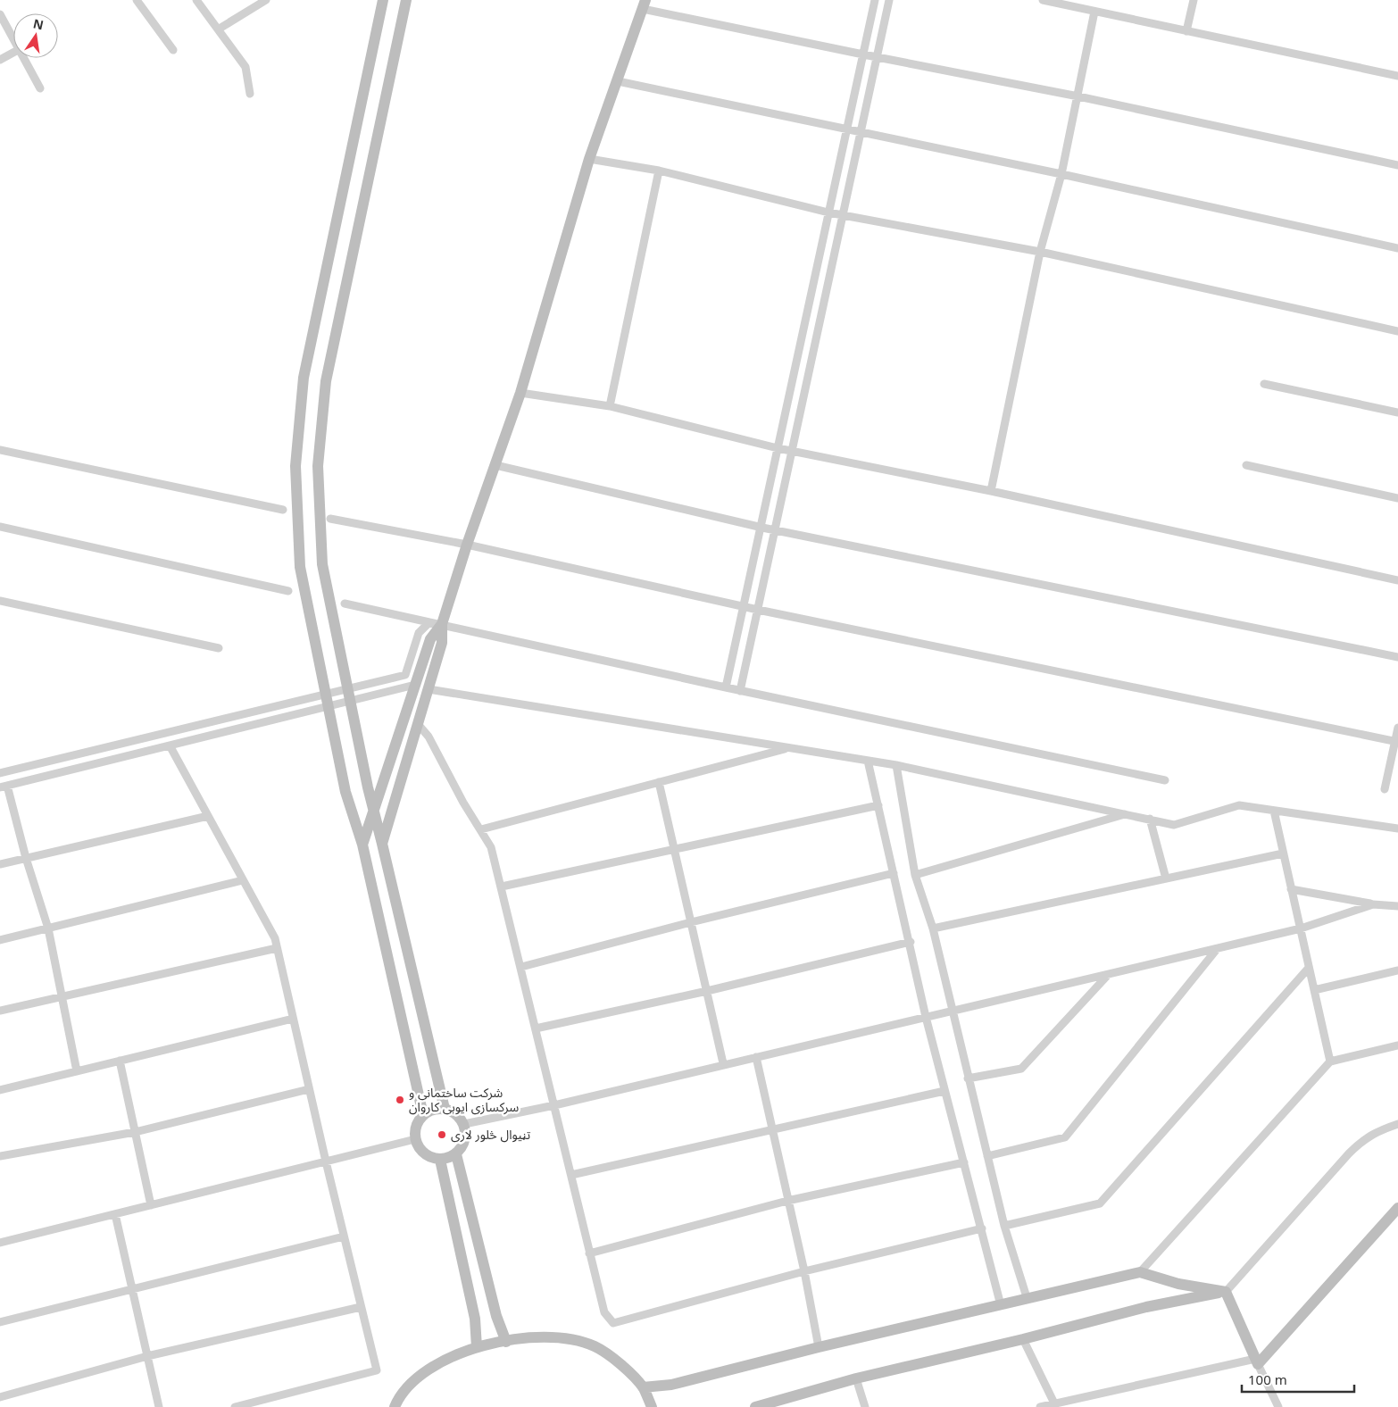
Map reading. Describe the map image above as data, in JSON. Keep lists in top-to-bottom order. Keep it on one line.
{"places":["شرکت ساختمانی و سرکسازی ایوبی کاروان","تڼیوال څلور لاری"],"scale_bar":"100 m","north":"top"}
